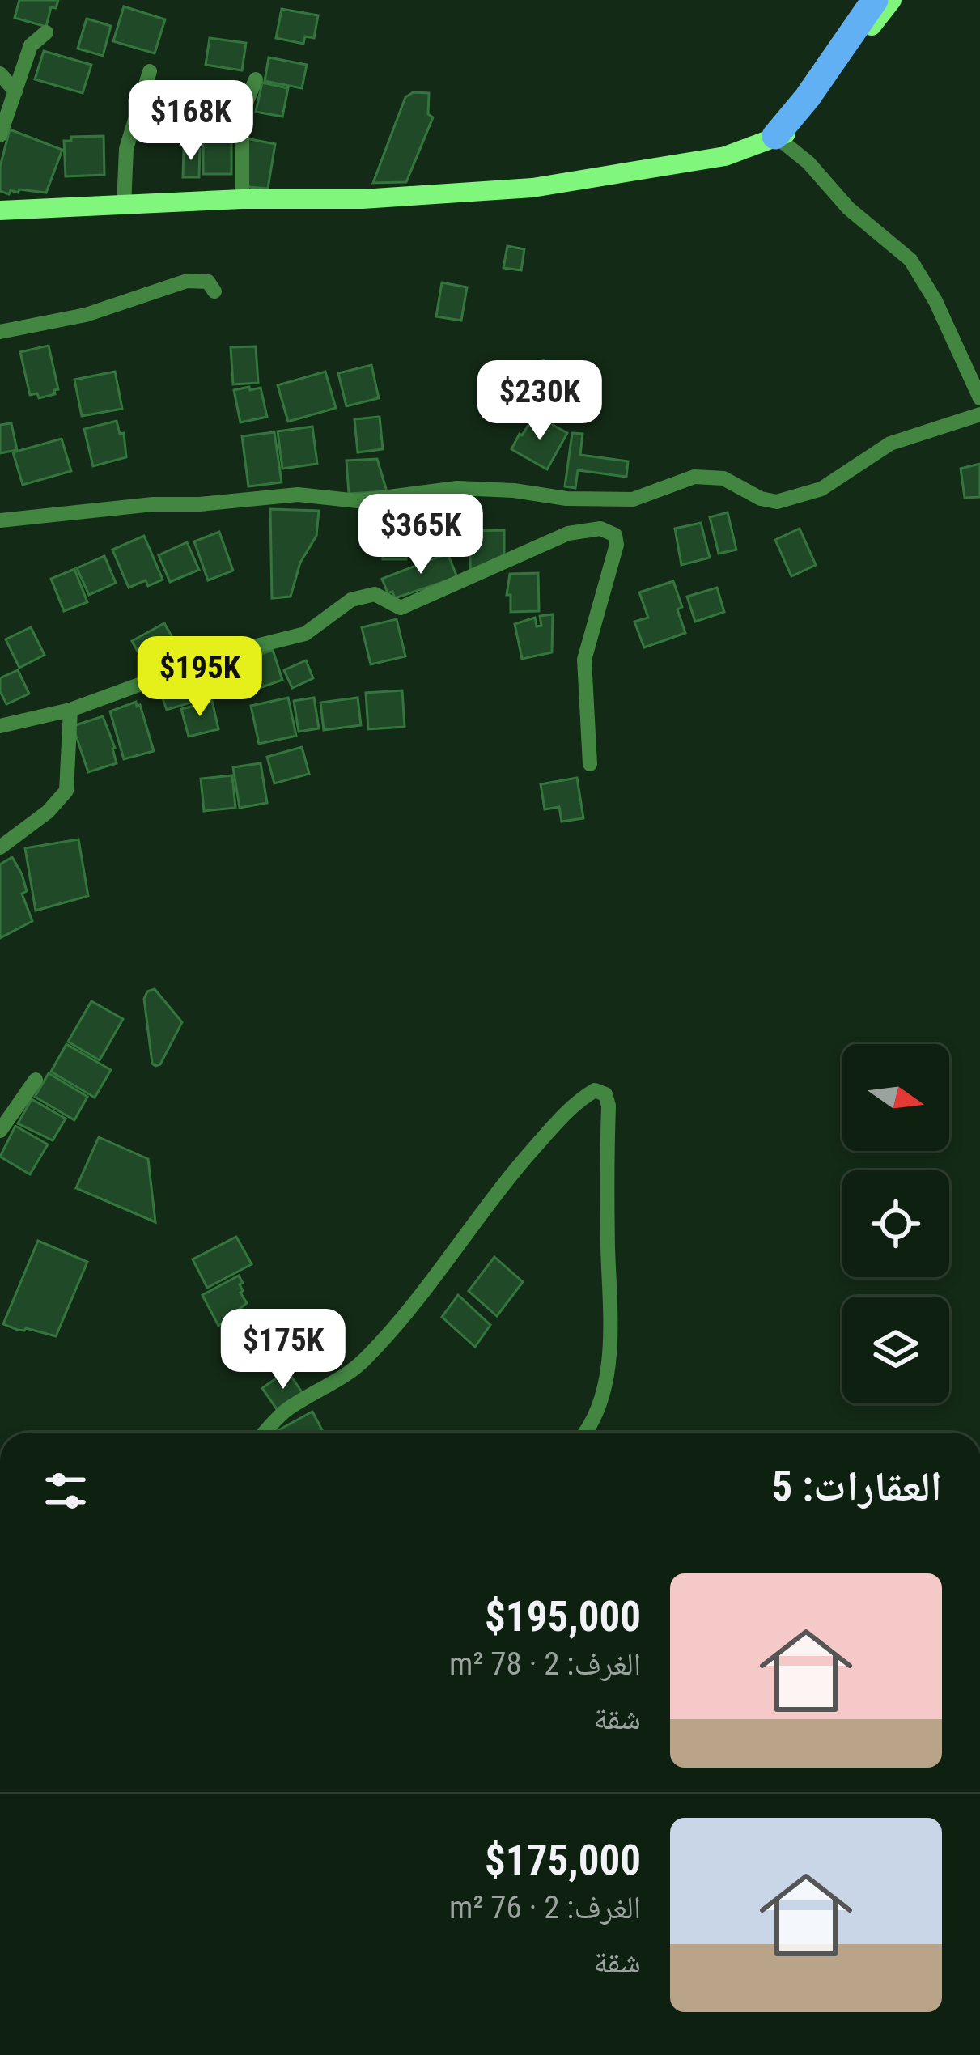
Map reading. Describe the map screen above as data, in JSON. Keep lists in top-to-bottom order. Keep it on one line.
{"north":"right","page":{"price":["$168K","$230K","$365K","$195K","$175K"],"heading":"العقارات: 5","list":[{"name":"$195,000","note":"الغرف: 2 · 78 m² · شقة"},{"name":"$175,000","note":"الغرف: 2 · 76 m² · شقة"}]}}
